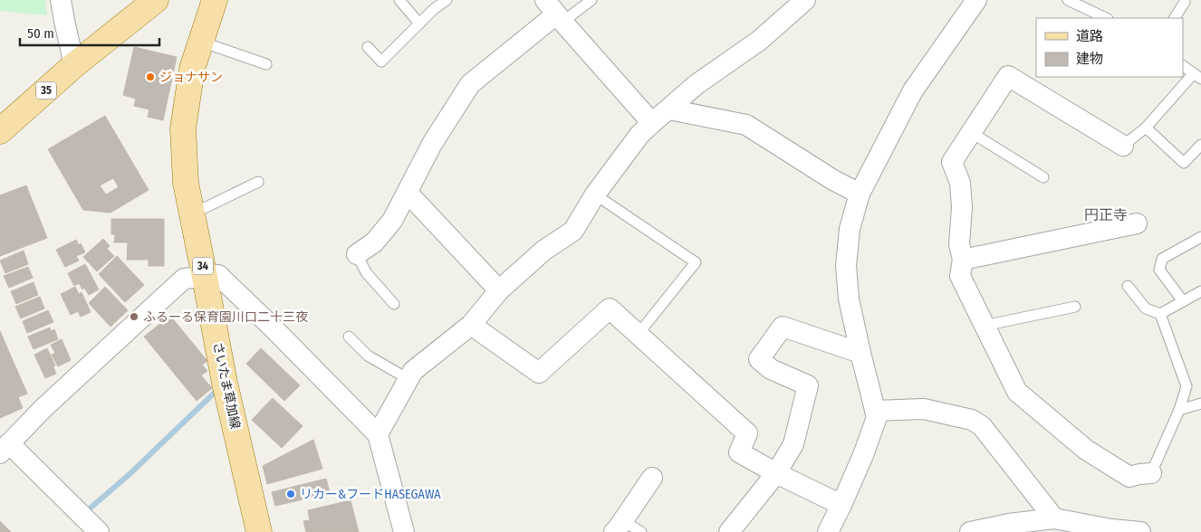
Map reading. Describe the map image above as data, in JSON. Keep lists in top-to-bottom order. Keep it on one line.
{"streets":{"main road":["35","34","さいたま草加線"]},"districts":["円正寺"],"places":["ジョナサン","ふるーる保育園川口二十三夜","リカー&フードHASEGAWA"],"legend":["道路","建物"],"scale_bar":"50 m"}
